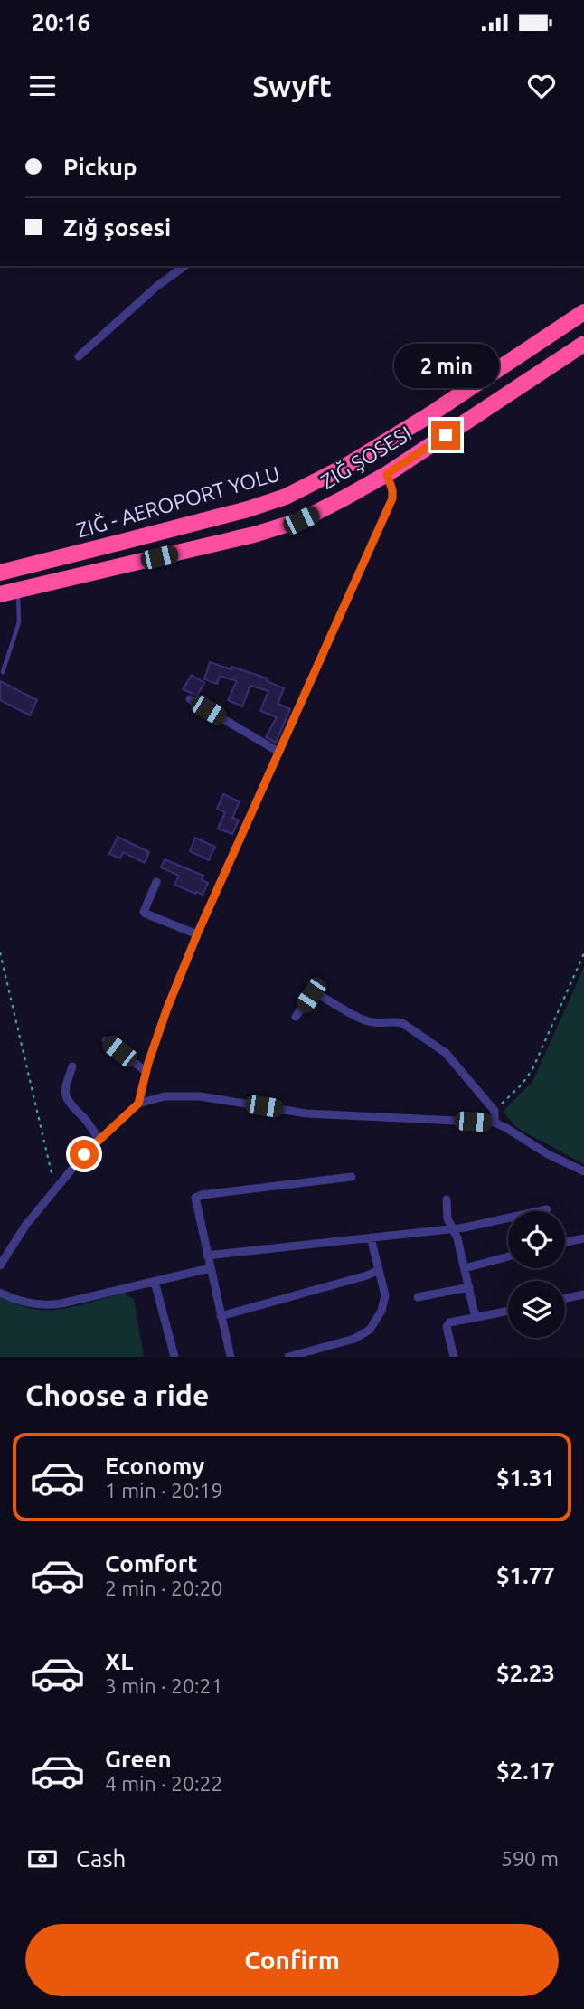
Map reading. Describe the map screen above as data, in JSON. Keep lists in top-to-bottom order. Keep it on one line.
{"page":{"status":"20:16","header":"Swyft","banner":["Pickup","Zığ şosesi"],"bubble":"2 min","heading":"Choose a ride","list":[{"name":"Economy","note":"1 min · 20:19","value":"$1.31"},{"name":"Comfort","note":"2 min · 20:20","value":"$1.77"},{"name":"XL","note":"3 min · 20:21","value":"$2.23"},{"name":"Green","note":"4 min · 20:22","value":"$2.17"}],"pay":["Cash","590 m"],"buttons":"Confirm"}}
